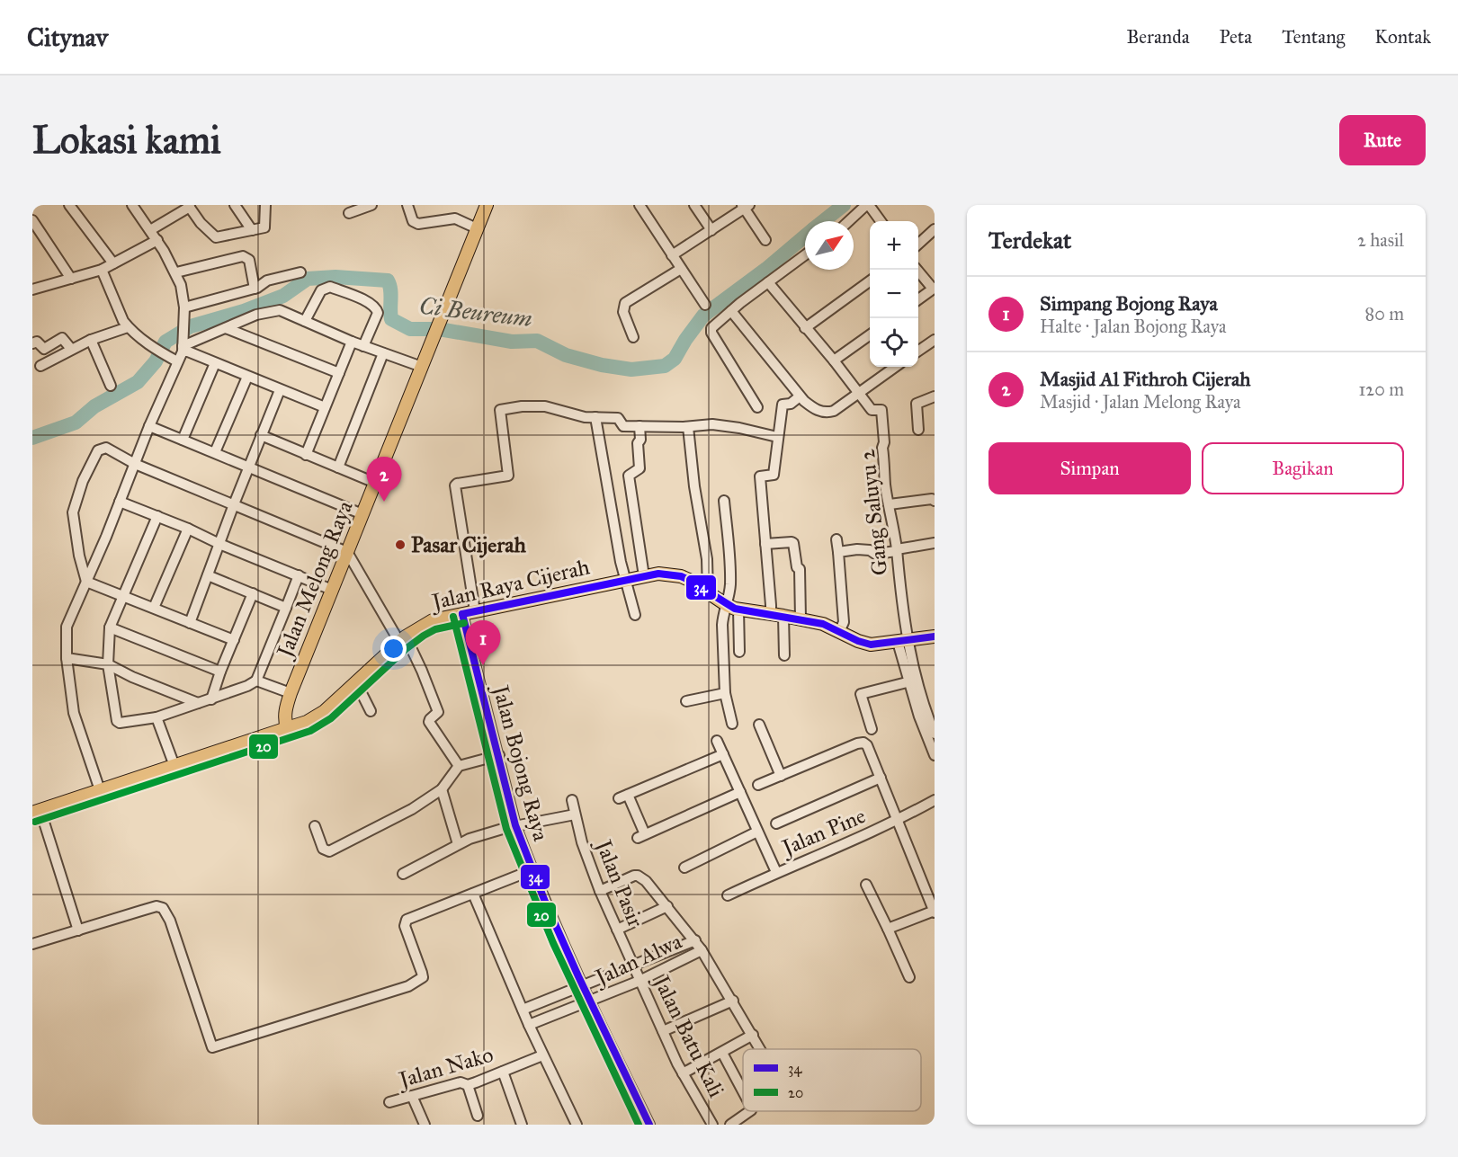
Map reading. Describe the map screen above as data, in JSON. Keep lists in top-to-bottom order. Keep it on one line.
{"streets":{"main road":["Jalan Melong Raya","Jalan Raya Cijerah"],"street":["Gang Saluyu 2","Jalan Bojong Raya","Jalan Pine","Jalan Pasir","Jalan Alwa","Jalan Batu Kali","Jalan Nako"]},"crossings":[["Gang Saluyu 2","Jalan Raya Cijerah"],["Jalan Melong Raya","Jalan Raya Cijerah"],["Jalan Raya Cijerah","Jalan Bojong Raya"],["Jalan Bojong Raya","Jalan Alwa"],["Jalan Pasir","Jalan Alwa"],["Jalan Pasir","Jalan Batu Kali"],["Jalan Alwa","Jalan Batu Kali"]],"water":["Ci Beureum"],"places":["Pasar Cijerah"],"lines":["transit line 34","transit line 20"],"legend":["34","20"],"north":"top right","page":{"header":"Citynav","nav":["Beranda","Peta","Tentang","Kontak"],"buttons":["Rute",["Simpan","Bagikan"]],"title":"Lokasi kami","heading":["Terdekat","2 hasil"],"map_buttons":["+","−"],"list":[{"mark":"1","name":"Simpang Bojong Raya","note":"Halte · Jalan Bojong Raya","value":"80 m"},{"mark":"2","name":"Masjid Al Fithroh Cijerah","note":"Masjid · Jalan Melong Raya","value":"120 m"}],"pins":["2","1"]}}
